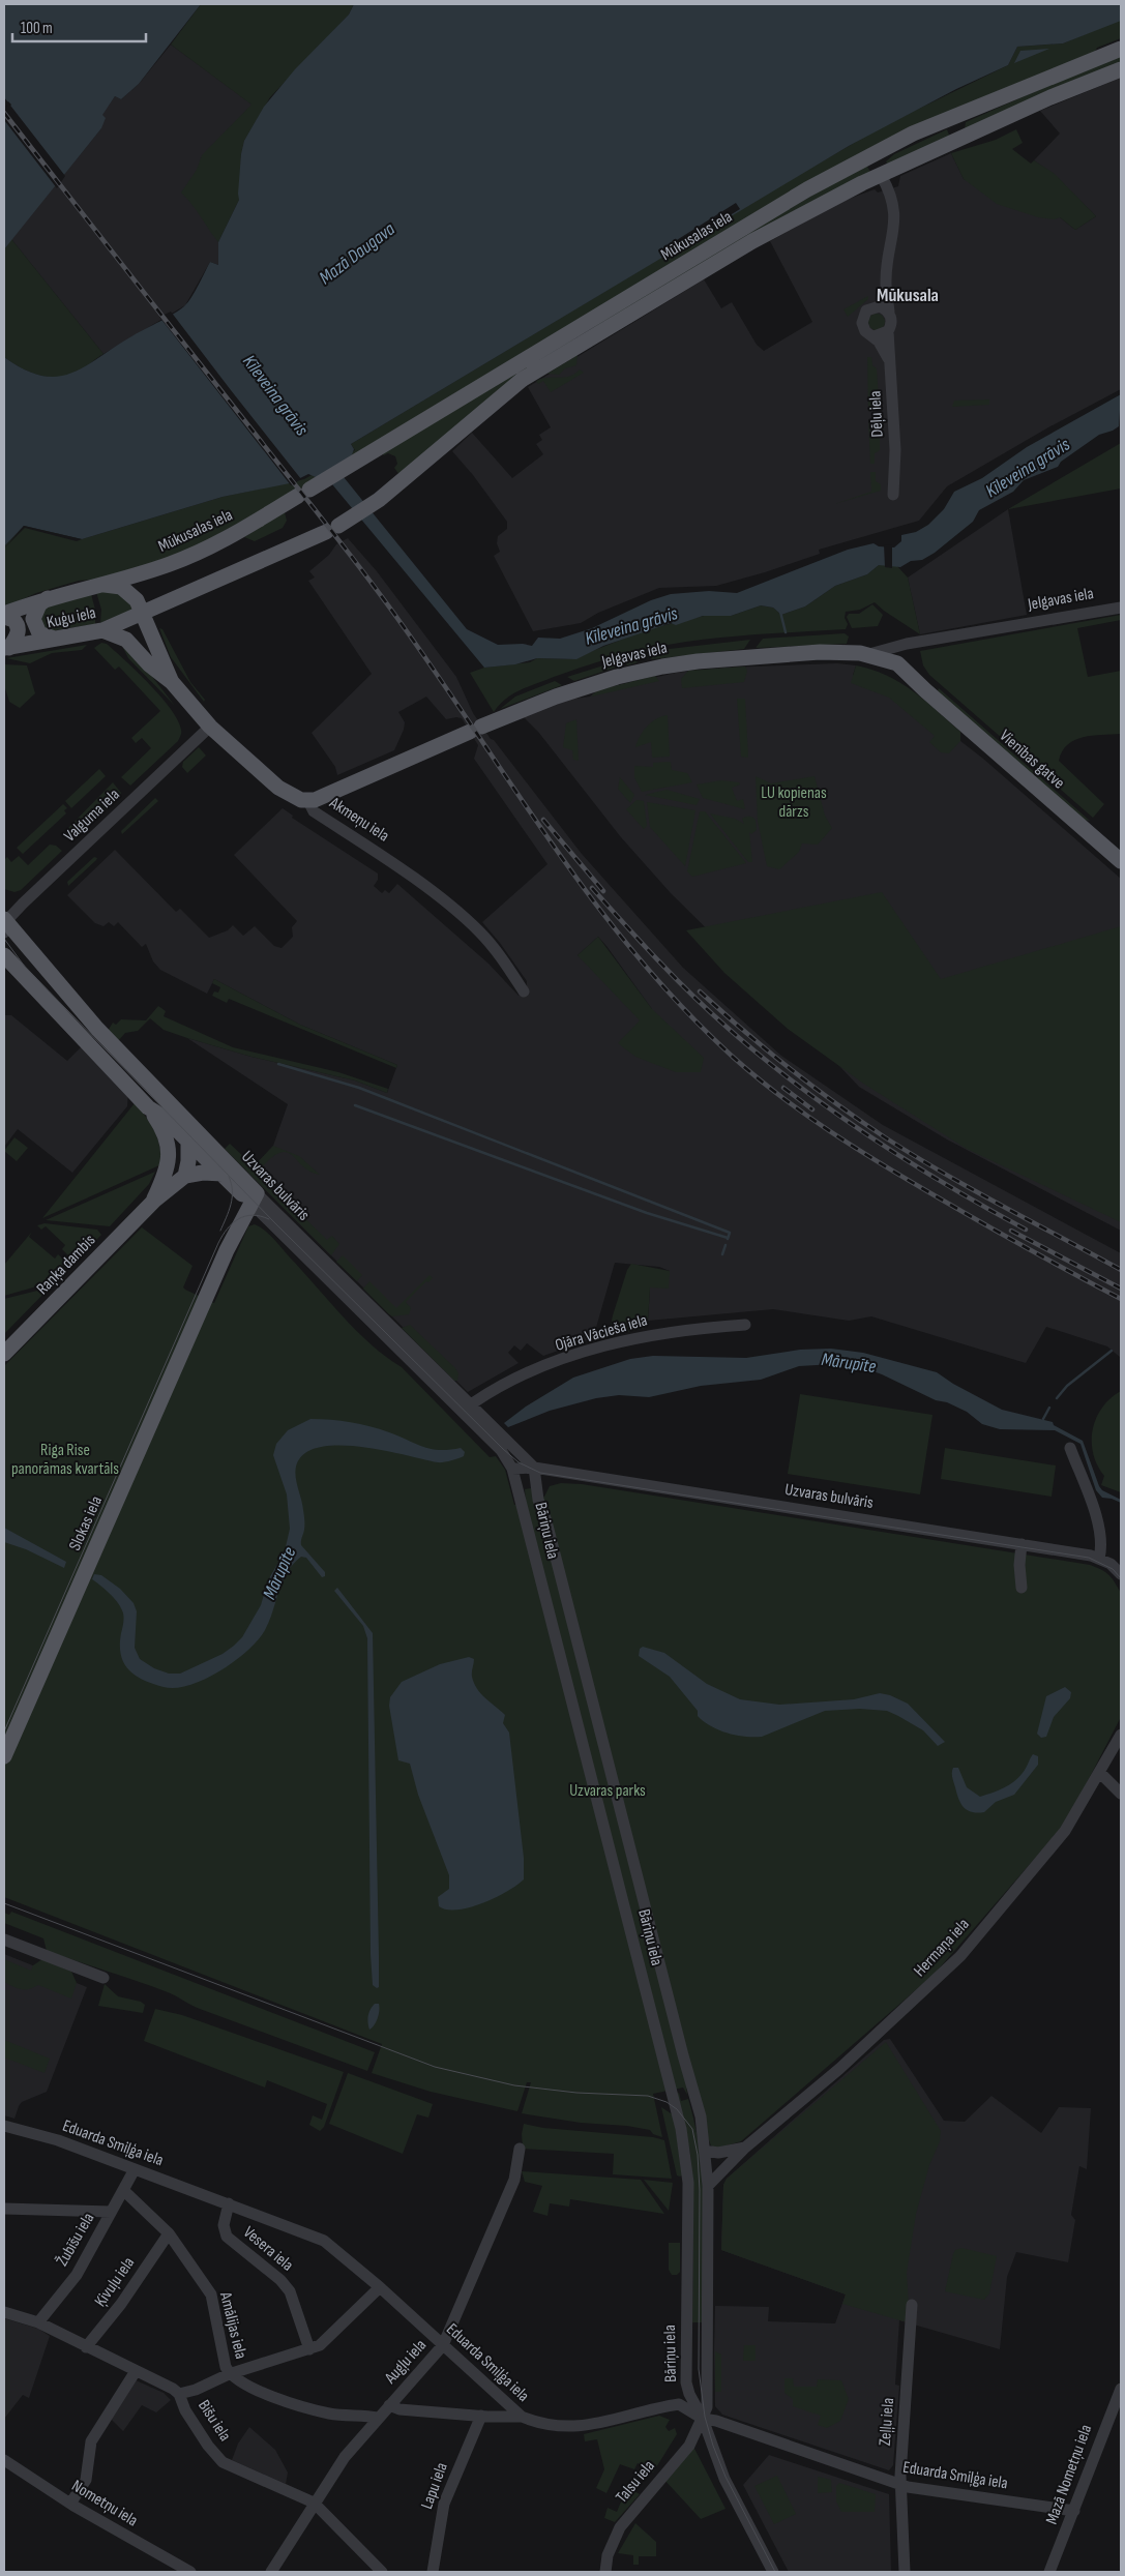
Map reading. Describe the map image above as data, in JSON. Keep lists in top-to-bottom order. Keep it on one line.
{"streets":{"main road":["Mūkusalas iela","Jelgavas iela","Kuģu iela","Vienības gatve","Akmeņu iela","Uzvaras bulvāris","Raņķa dambis","Slokas iela"],"street":["Dēļu iela","Valguma iela","Ojāra Vācieša iela","Bāriņu iela","Hermaņa iela","Eduarda Smiļģa iela","Žubīšu iela","Vesera iela","Ķivuļu iela","Amālijas iela","Augļu iela","Bišu iela","Zeļļu iela","Mazā Nometņu iela","Talsu iela","Lapu iela","Nometņu iela"]},"crossings":[["Mūkusalas iela","Kuģu iela"],["Mūkusalas iela","Akmeņu iela"],["Jelgavas iela","Vienības gatve"],["Jelgavas iela","Akmeņu iela"],["Kuģu iela","Akmeņu iela"],["Valguma iela","Akmeņu iela"],["Valguma iela","Uzvaras bulvāris"],["Uzvaras bulvāris","Raņķa dambis"],["Uzvaras bulvāris","Slokas iela"],["Uzvaras bulvāris","Bāriņu iela"],["Bāriņu iela","Hermaņa iela"],["Bāriņu iela","Eduarda Smiļģa iela"],["Bāriņu iela","Talsu iela"],["Eduarda Smiļģa iela","Žubīšu iela"],["Eduarda Smiļģa iela","Vesera iela"],["Eduarda Smiļģa iela","Augļu iela"],["Eduarda Smiļģa iela","Zeļļu iela"],["Eduarda Smiļģa iela","Mazā Nometņu iela"],["Eduarda Smiļģa iela","Talsu iela"],["Žubīšu iela","Amālijas iela"],["Žubīšu iela","Bišu iela"],["Ķivuļu iela","Amālijas iela"],["Ķivuļu iela","Bišu iela"],["Amālijas iela","Augļu iela"],["Augļu iela","Bišu iela"]],"districts":["Mūkusala"],"water":["Mazā Daugava","Kīleveina grāvis","Mārupīte"],"parks":["LU kopienas dārzs","Riga Rise panorāmas kvartāls","Uzvaras parks"],"scale_bar":"100 m"}
